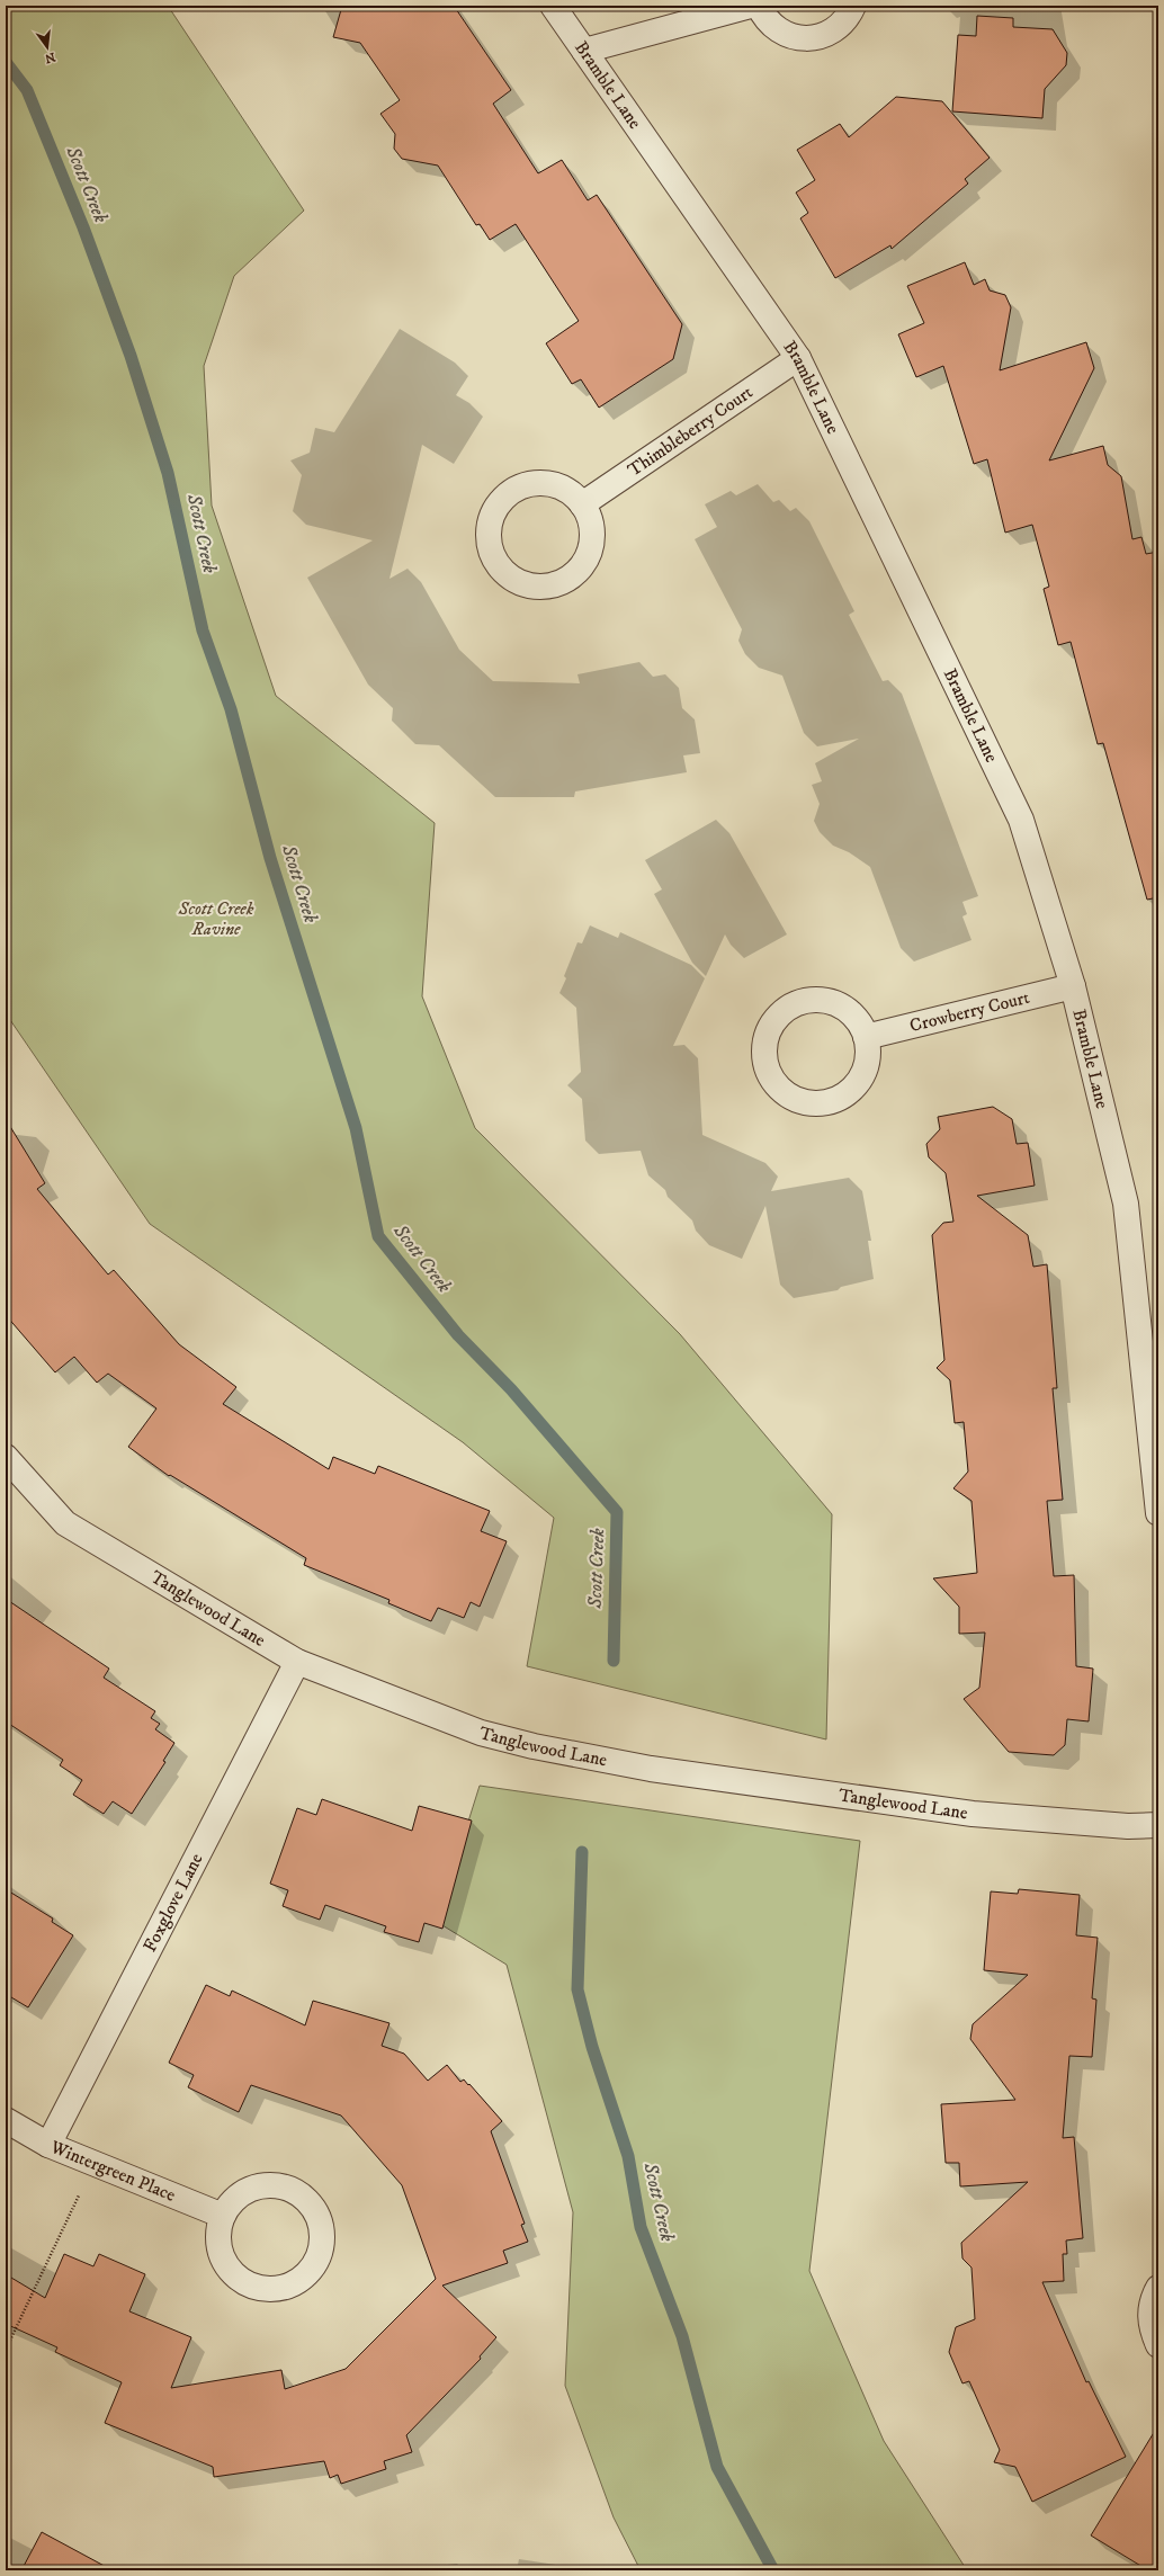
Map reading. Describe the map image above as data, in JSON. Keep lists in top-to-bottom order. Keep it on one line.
{"streets":{"street":["Bramble Lane","Thimbleberry Court","Crowberry Court","Tanglewood Lane","Foxglove Lane","Wintergreen Place"]},"crossings":[["Bramble Lane","Thimbleberry Court"],["Bramble Lane","Crowberry Court"],["Tanglewood Lane","Foxglove Lane"],["Foxglove Lane","Wintergreen Place"]],"water":["Scott Creek"],"parks":["Scott Creek Ravine"],"north":"bottom"}
